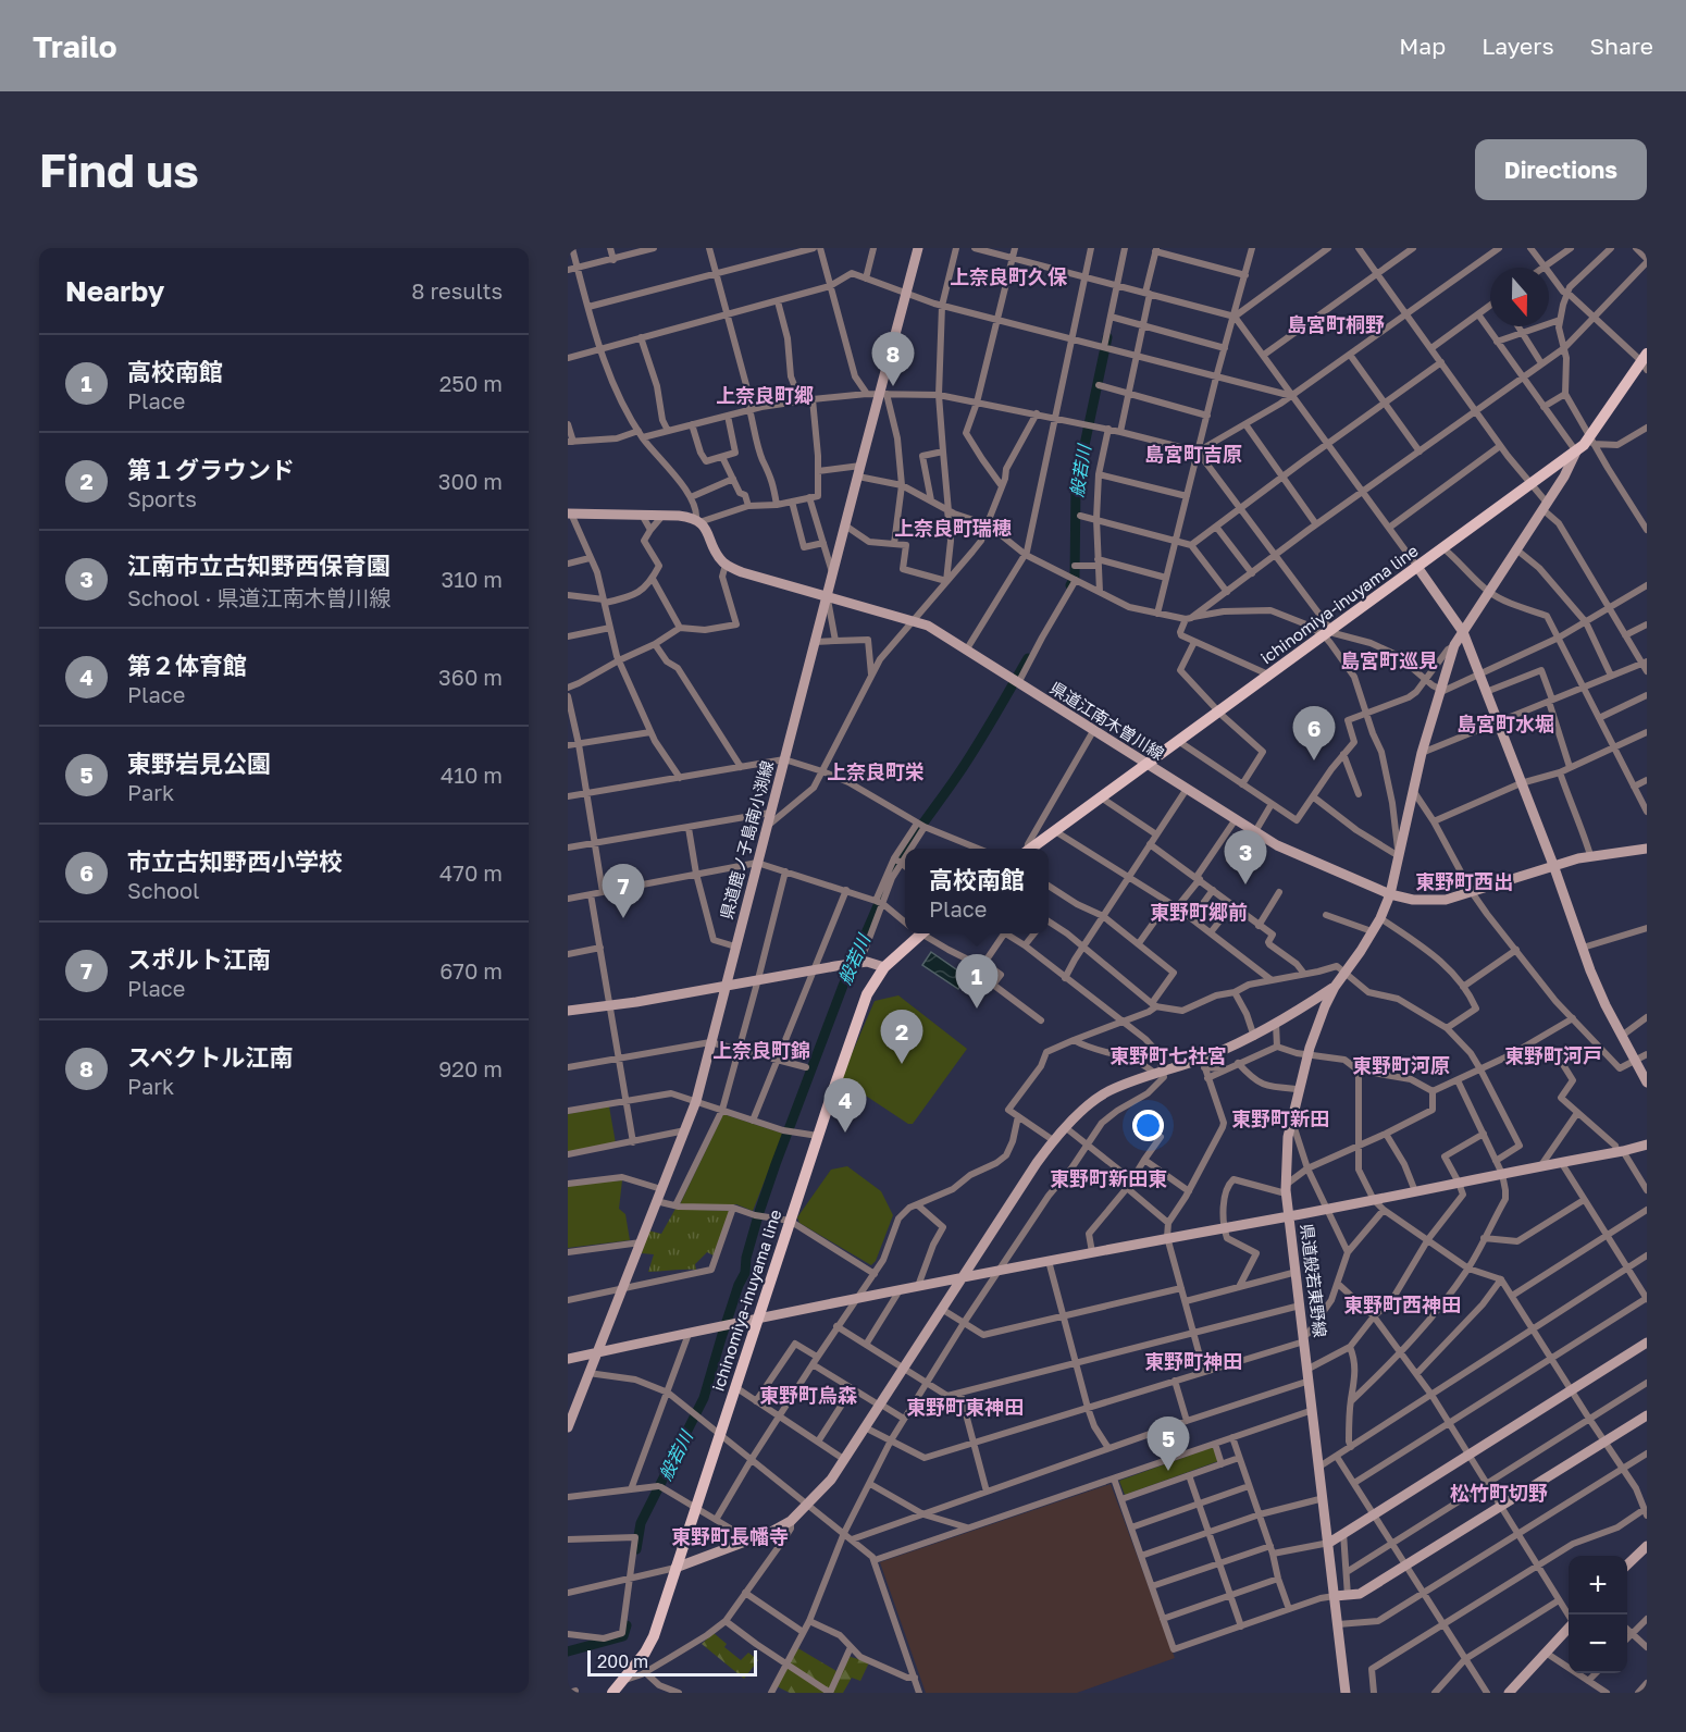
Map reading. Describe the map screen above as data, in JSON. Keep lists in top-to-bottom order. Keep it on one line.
{"streets":{"main road":["ichinomiya-inuyama line"],"street":["県道江南木曽川線","県道鹿ノ子島南小渕線","県道般若東野線"]},"crossings":[["ichinomiya-inuyama line","県道江南木曽川線"],["ichinomiya-inuyama line","県道般若東野線"],["県道江南木曽川線","県道鹿ノ子島南小渕線"],["県道江南木曽川線","県道般若東野線"]],"districts":["上奈良町久保","島宮町桐野","上奈良町郷","島宮町吉原","上奈良町瑞穂","島宮町巡見","島宮町水堀","上奈良町栄","東野町西出","東野町郷前","上奈良町錦","東野町七社宮","東野町河戸","東野町河原","東野町新田","東野町新田東","東野町西神田","東野町神田","東野町烏森","東野町東神田","松竹町切野","東野町長幡寺"],"water":["般若川"],"scale_bar":"200 m","north":"bottom","page":{"header":"Trailo","nav":["Map","Layers","Share"],"buttons":"Directions","title":"Find us","heading":["Nearby","8 results"],"pins":["8","6","3","7","1","2","4","5"],"list":[{"mark":"1","name":"高校南館","note":"Place","value":"250 m"},{"mark":"2","name":"第１グラウンド","note":"Sports","value":"300 m"},{"mark":"3","name":"江南市立古知野西保育園","note":"School · 県道江南木曽川線","value":"310 m"},{"mark":"4","name":"第２体育館","note":"Place","value":"360 m"},{"mark":"5","name":"東野岩見公園","note":"Park","value":"410 m"},{"mark":"6","name":"市立古知野西小学校","note":"School","value":"470 m"},{"mark":"7","name":"スポルト江南","note":"Place","value":"670 m"},{"mark":"8","name":"スペクトル江南","note":"Park","value":"920 m"}],"popup":["高校南館","Place"],"map_buttons":["+","−"],"scale":"200 m"}}
